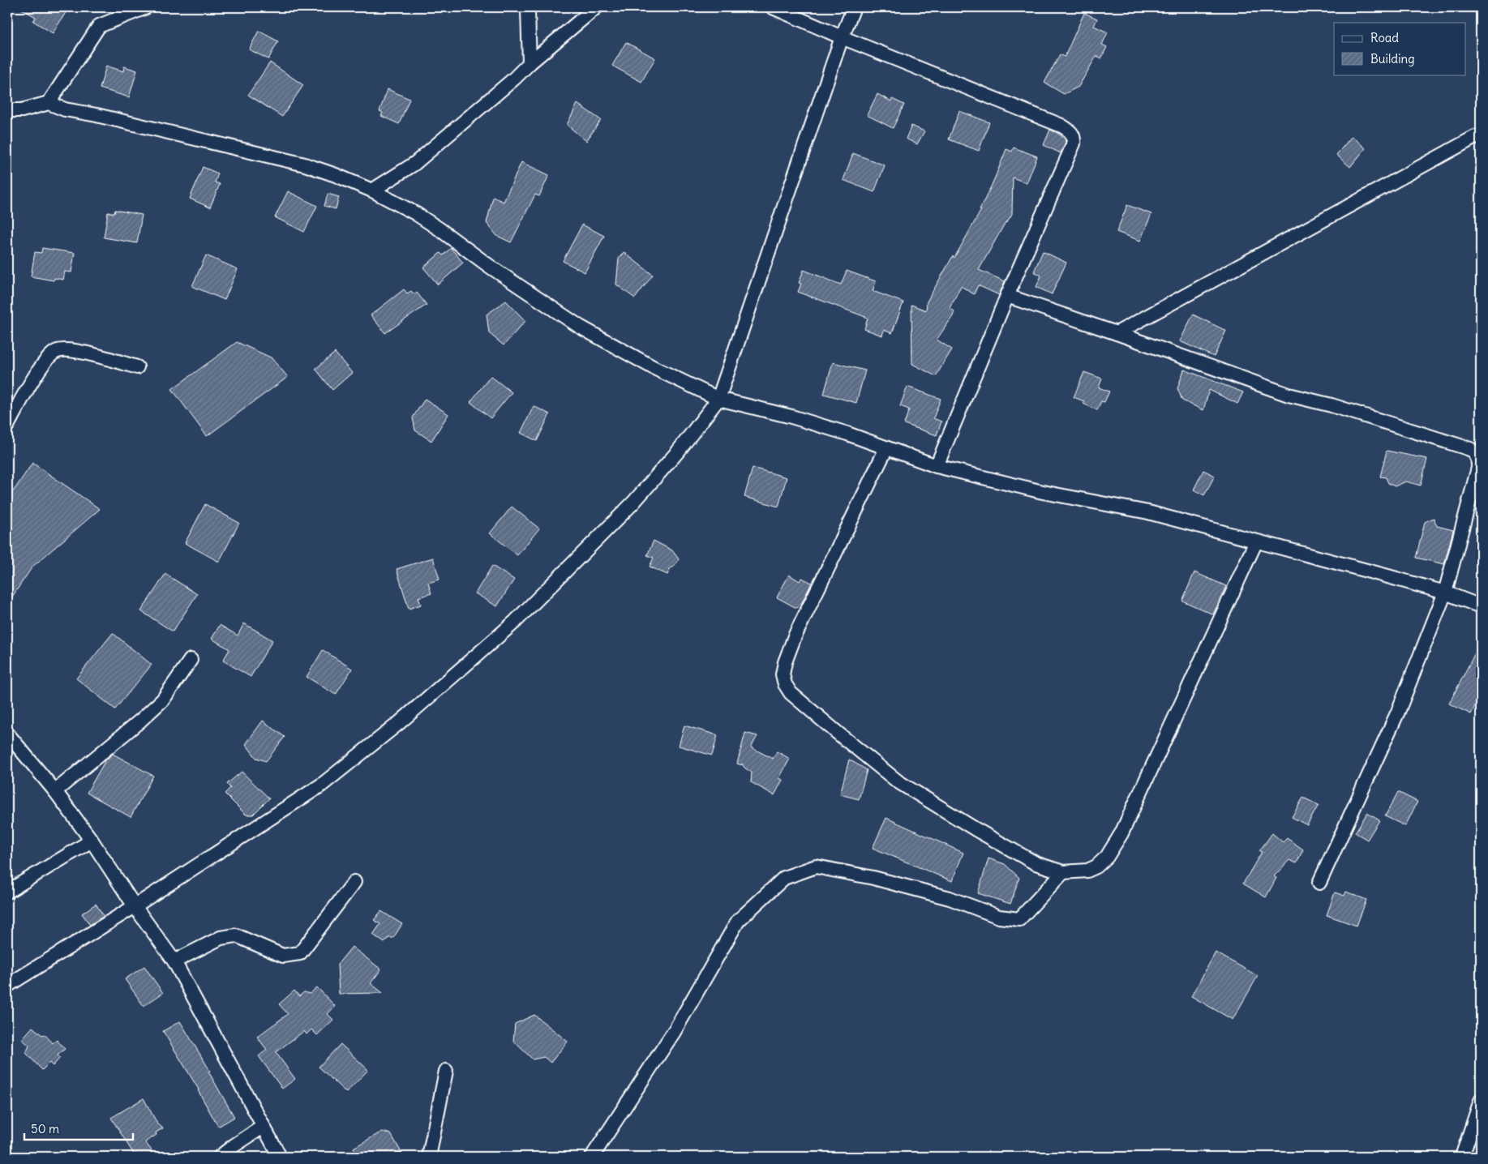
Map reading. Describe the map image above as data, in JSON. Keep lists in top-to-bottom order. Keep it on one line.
{"legend":["Road","Building"],"scale_bar":"50 m"}
